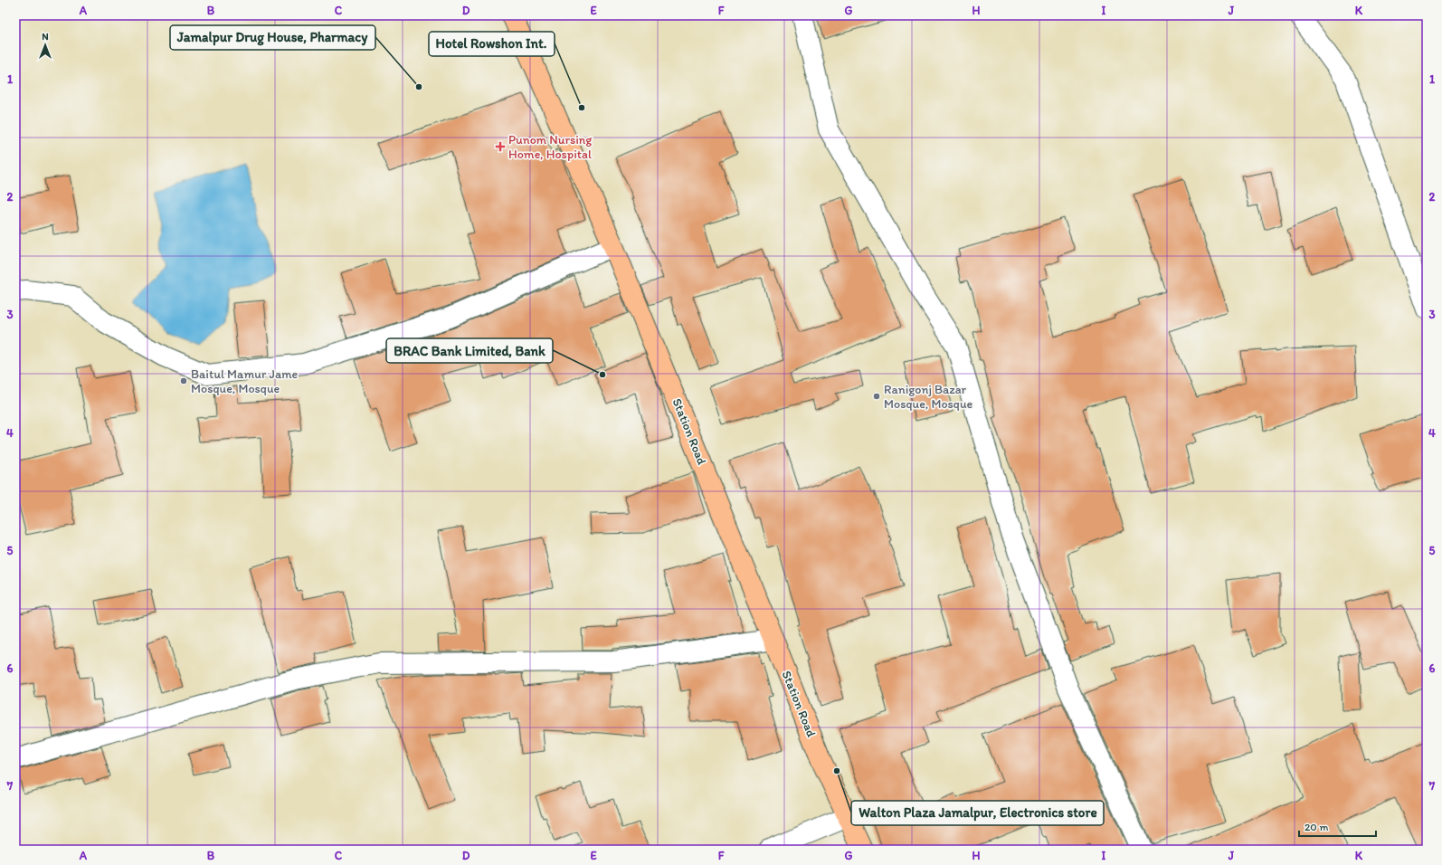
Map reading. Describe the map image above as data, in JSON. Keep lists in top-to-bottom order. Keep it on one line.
{"streets":{"main road":["Station Road"]},"places":{"other":["Jamalpur Drug House, Pharmacy","Hotel Rowshon Int.","BRAC Bank Limited, Bank","Baitul Mamur Jame Mosque, Mosque","Ranigonj Bazar Mosque, Mosque","Walton Plaza Jamalpur, Electronics store"],"health":["Punom Nursing Home, Hospital"]},"scale_bar":"20 m","north":"top","grid":{"columns":["A","B","C","D","E","F","G","H","I","J","K"],"rows":["1","2","3","4","5","6","7"]}}
